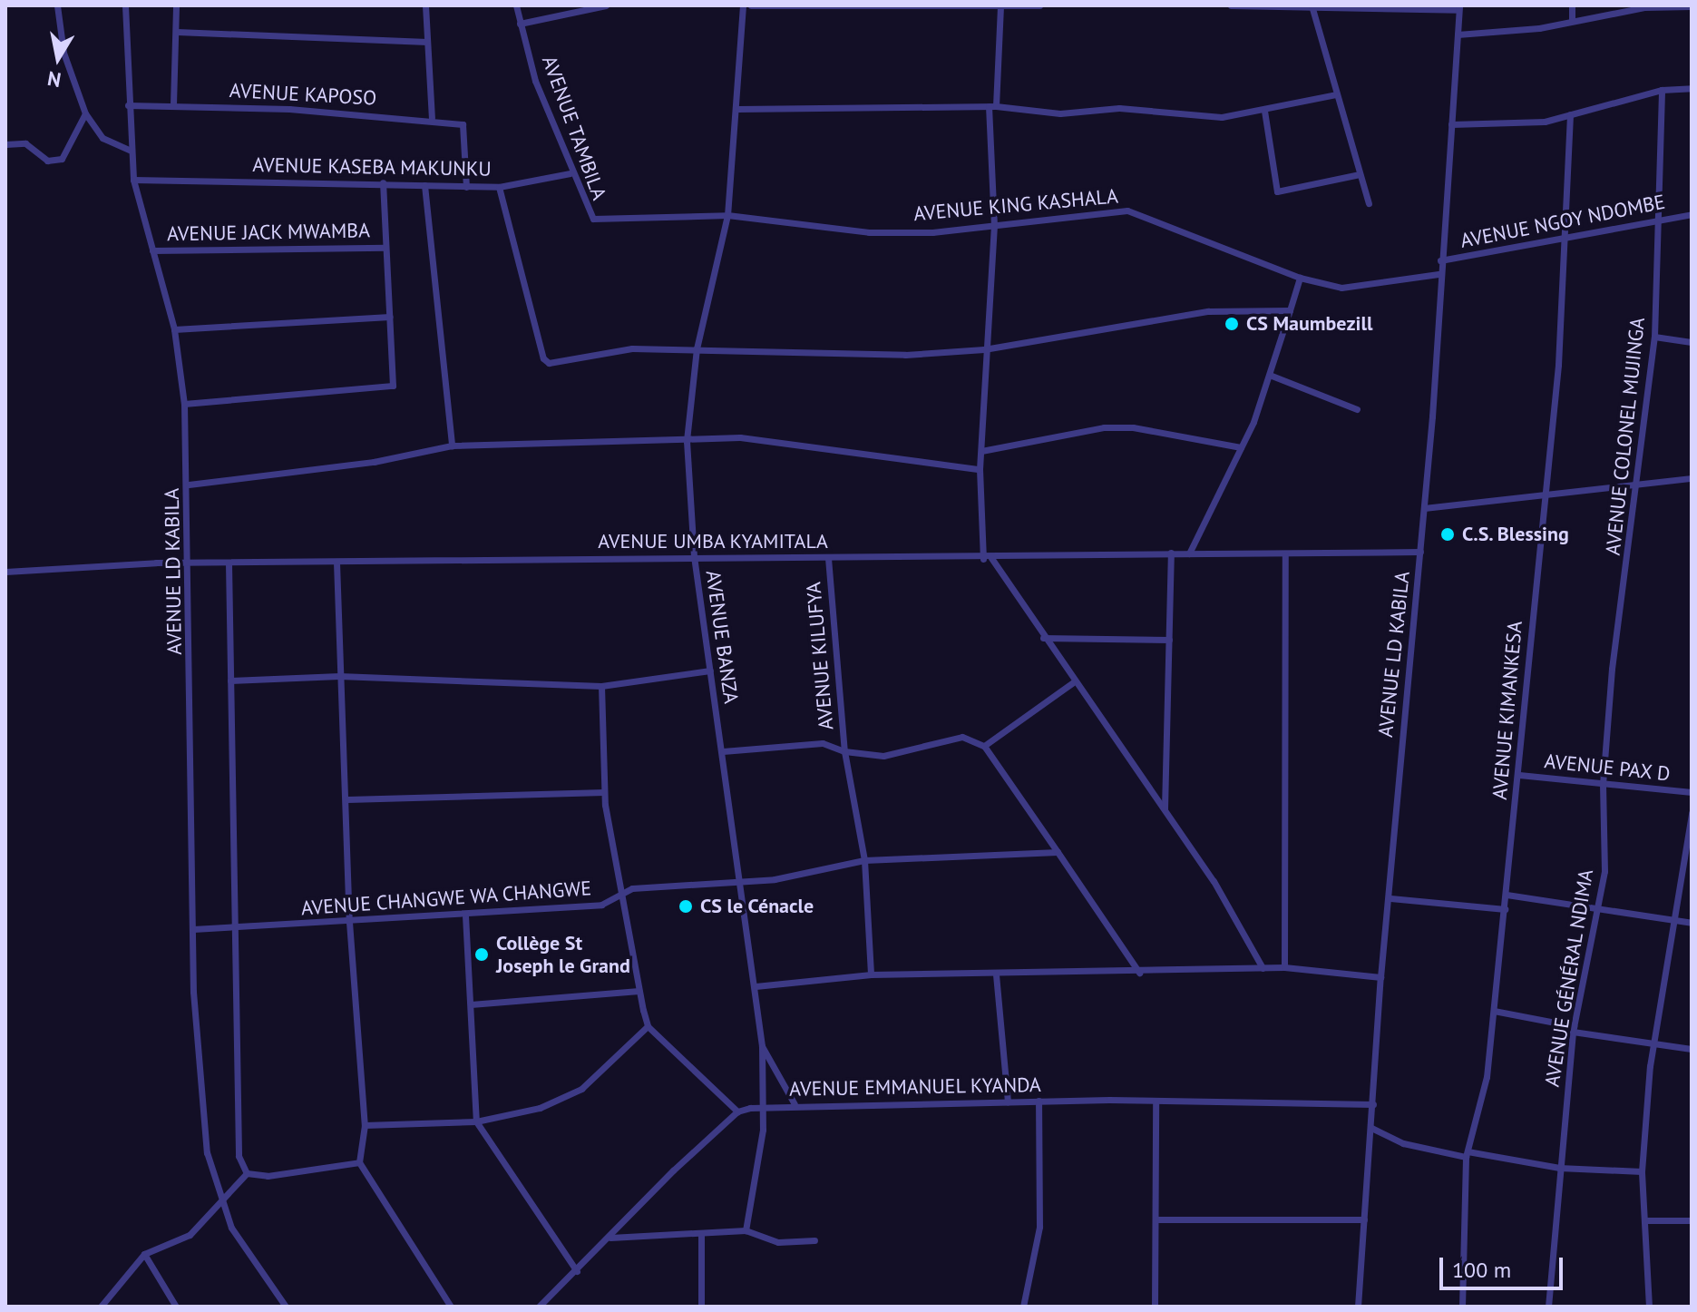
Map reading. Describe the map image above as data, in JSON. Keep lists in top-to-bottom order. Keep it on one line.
{"streets":{"street":["AVENUE KAPOSO","AVENUE TAMBILA","AVENUE KASEBA MAKUNKU","AVENUE KING KASHALA","AVENUE NGOY NDOMBE","AVENUE JACK MWAMBA","AVENUE COLONEL MUJINGA","AVENUE UMBA KYAMITALA","AVENUE LD KABILA","AVENUE BANZA","AVENUE KILUFYA","AVENUE KIMANKESA","AVENUE PAX D","AVENUE CHANGWE WA CHANGWE","AVENUE GÉNÉRAL NDIMA","AVENUE EMMANUEL KYANDA"]},"crossings":[["AVENUE KAPOSO","AVENUE KASEBA MAKUNKU"],["AVENUE KAPOSO","AVENUE LD KABILA"],["AVENUE TAMBILA","AVENUE KASEBA MAKUNKU"],["AVENUE TAMBILA","AVENUE KING KASHALA"],["AVENUE KASEBA MAKUNKU","AVENUE LD KABILA"],["AVENUE KING KASHALA","AVENUE LD KABILA"],["AVENUE KING KASHALA","AVENUE BANZA"],["AVENUE NGOY NDOMBE","AVENUE COLONEL MUJINGA"],["AVENUE NGOY NDOMBE","AVENUE LD KABILA"],["AVENUE NGOY NDOMBE","AVENUE KIMANKESA"],["AVENUE JACK MWAMBA","AVENUE LD KABILA"],["AVENUE COLONEL MUJINGA","AVENUE PAX D"],["AVENUE COLONEL MUJINGA","AVENUE GÉNÉRAL NDIMA"],["AVENUE UMBA KYAMITALA","AVENUE LD KABILA"],["AVENUE UMBA KYAMITALA","AVENUE BANZA"],["AVENUE UMBA KYAMITALA","AVENUE KILUFYA"],["AVENUE LD KABILA","AVENUE EMMANUEL KYANDA"],["AVENUE BANZA","AVENUE CHANGWE WA CHANGWE"],["AVENUE BANZA","AVENUE EMMANUEL KYANDA"],["AVENUE KILUFYA","AVENUE CHANGWE WA CHANGWE"],["AVENUE KIMANKESA","AVENUE PAX D"],["AVENUE PAX D","AVENUE GÉNÉRAL NDIMA"]],"places":["CS Maumbezill","C.S. Blessing","CS le Cénacle","Collège St Joseph le Grand"],"scale_bar":"100 m","north":"bottom"}
